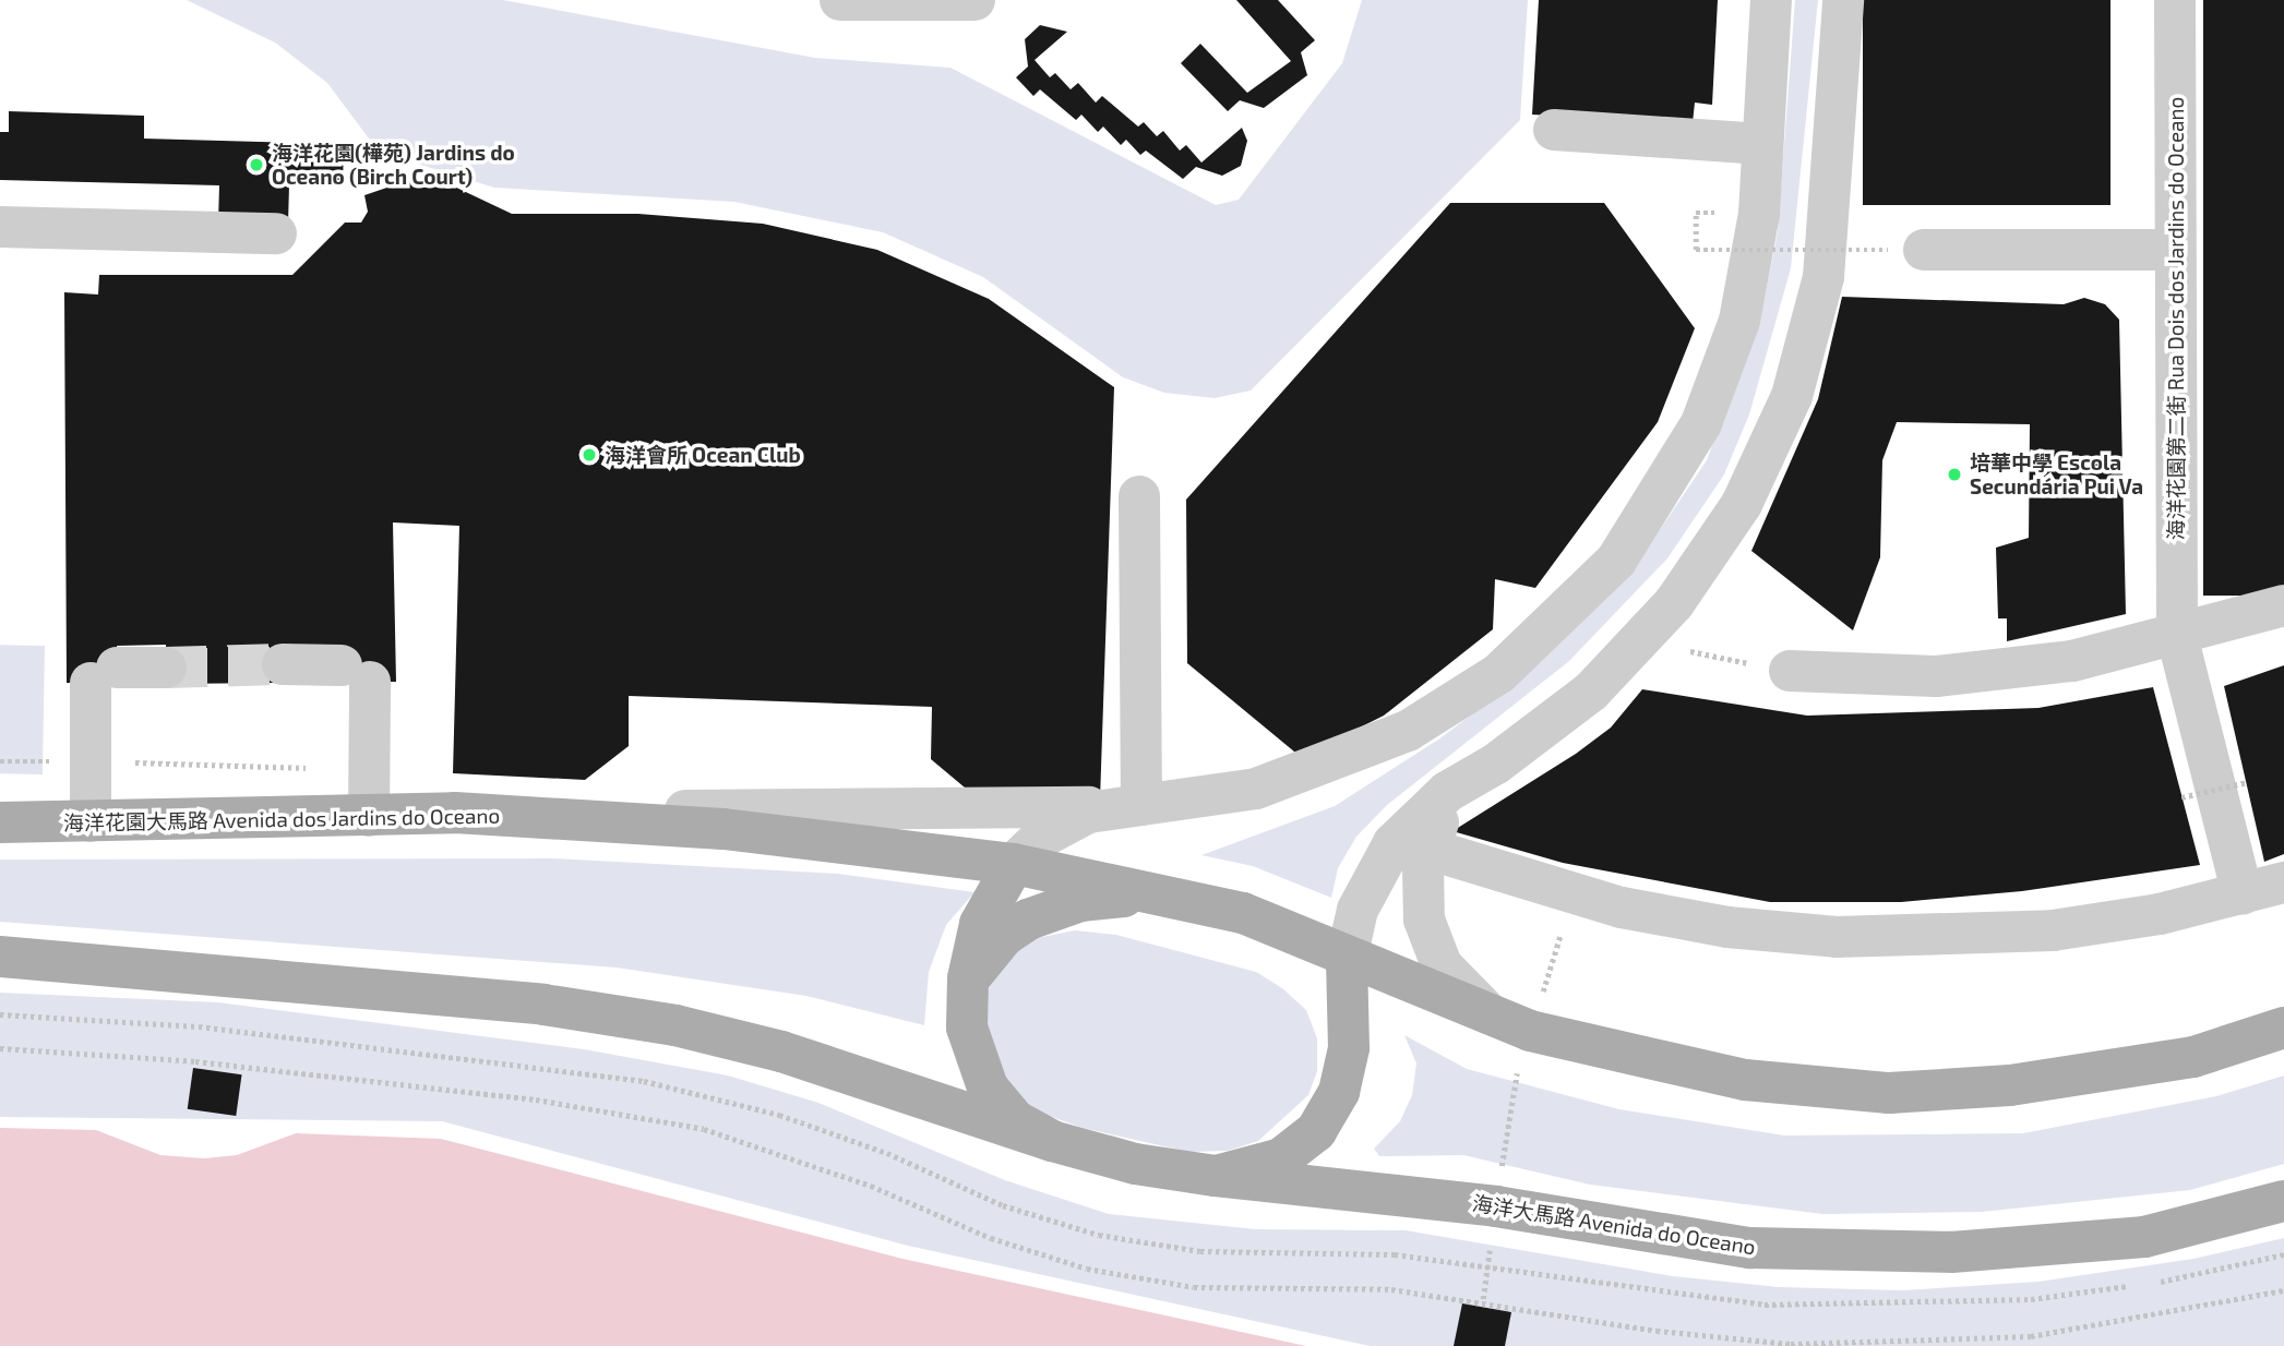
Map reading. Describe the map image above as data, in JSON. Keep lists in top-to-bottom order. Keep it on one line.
{"streets":{"main road":["海洋花園大馬路 Avenida dos Jardins do Oceano","海洋大馬路 Avenida do Oceano"],"street":["海洋花園第二街 Rua Dois dos Jardins do Oceano"]},"places":["海洋花園(樺苑) Jardins do Oceano (Birch Court)","海洋會所 Ocean Club","培華中學 Escola Secundária Pui Va"]}
